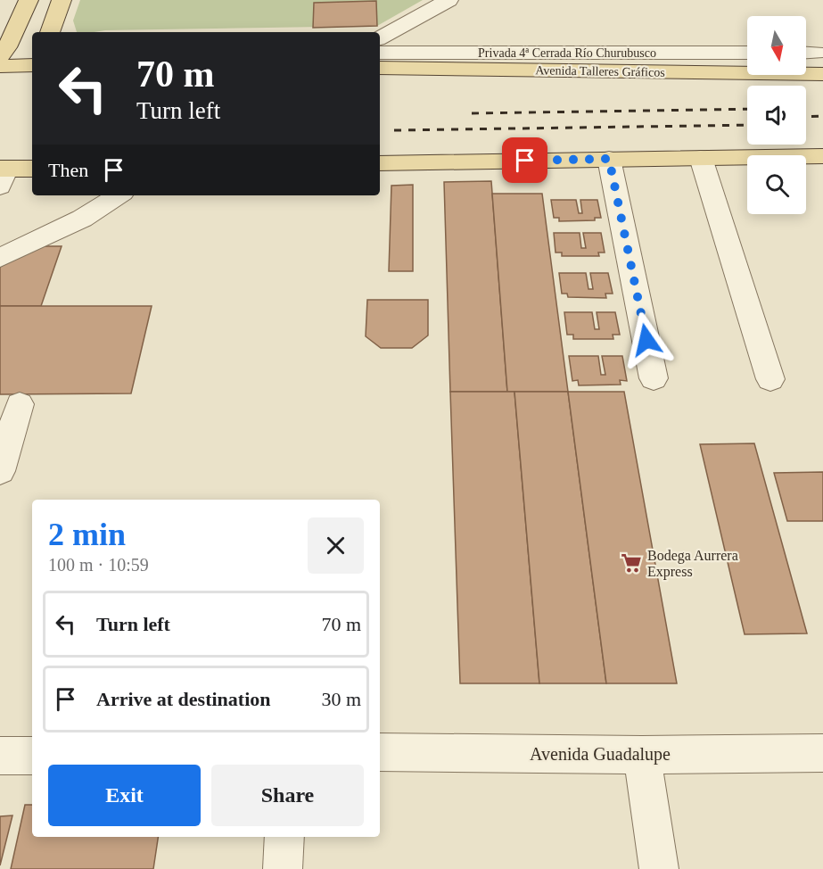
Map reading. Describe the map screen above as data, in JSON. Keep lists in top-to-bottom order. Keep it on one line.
{"streets":{"main road":["Avenida Talleres Gráficos"],"street":["Privada 4ª Cerrada Río Churubusco","Avenida Guadalupe"]},"places":{"supermarket":["Bodega Aurrera Express"]},"north":"bottom","page":{"turn":["70 m","Turn left"],"then":"Then","heading":["2 min","100 m · 10:59"],"list":[{"name":"Turn left","value":"70 m"},{"name":"Arrive at destination","value":"30 m"}],"buttons":["Exit","Share"]}}
